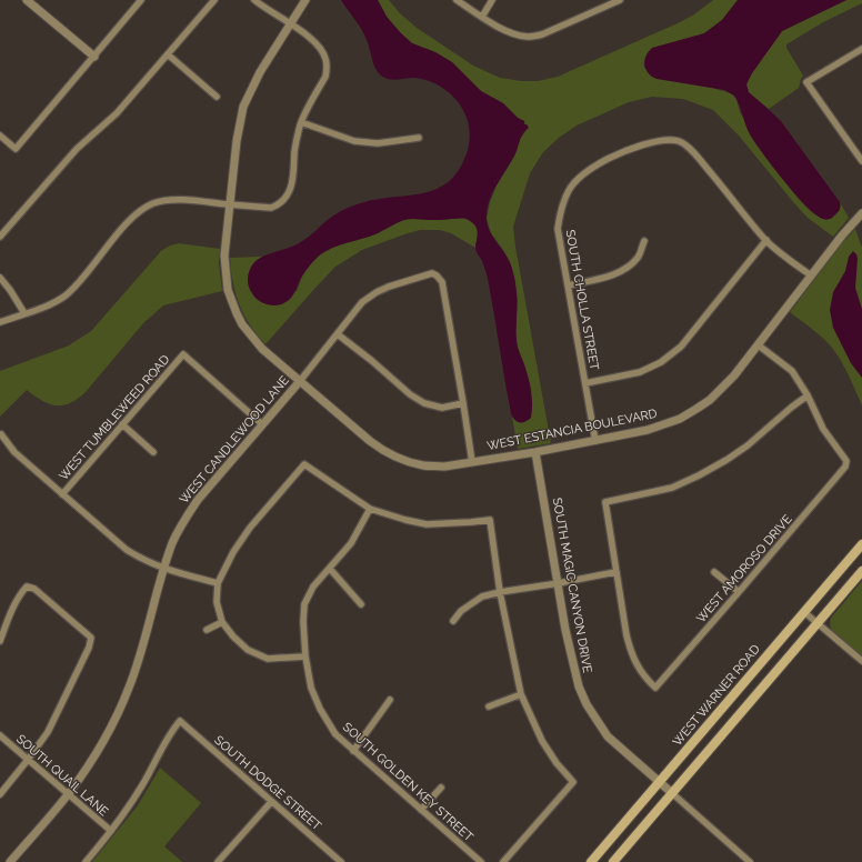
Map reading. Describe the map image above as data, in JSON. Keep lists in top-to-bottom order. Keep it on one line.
{"streets":{"main road":["WEST WARNER ROAD"],"street":["SOUTH CHOLLA STREET","WEST TUMBLEWEED ROAD","WEST ESTANCIA BOULEVARD","WEST CANDLEWOOD LANE","WEST AMOROSO DRIVE","SOUTH MAGIC CANYON DRIVE","SOUTH QUAIL LANE","SOUTH GOLDEN KEY STREET","SOUTH DODGE STREET"]},"crossings":[["SOUTH CHOLLA STREET","WEST ESTANCIA BOULEVARD"],["WEST TUMBLEWEED ROAD","WEST CANDLEWOOD LANE"],["WEST ESTANCIA BOULEVARD","WEST CANDLEWOOD LANE"],["WEST ESTANCIA BOULEVARD","SOUTH MAGIC CANYON DRIVE"],["WEST CANDLEWOOD LANE","SOUTH QUAIL LANE"],["SOUTH MAGIC CANYON DRIVE","WEST WARNER ROAD"],["SOUTH QUAIL LANE","SOUTH DODGE STREET"]]}
